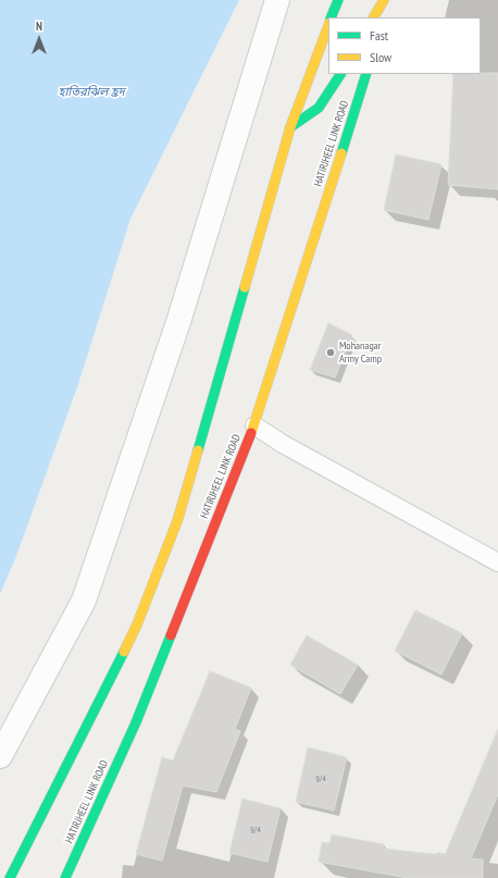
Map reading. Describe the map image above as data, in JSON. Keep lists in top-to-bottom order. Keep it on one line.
{"streets":{"main road":["HATIRJHEEL LINK ROAD"]},"water":["হাতিরঝিল হ্রদ"],"places":["Mohanagar Army Camp"],"house_numbers":["9/4","9/4"],"legend":["Fast","Slow"],"north":"top"}
